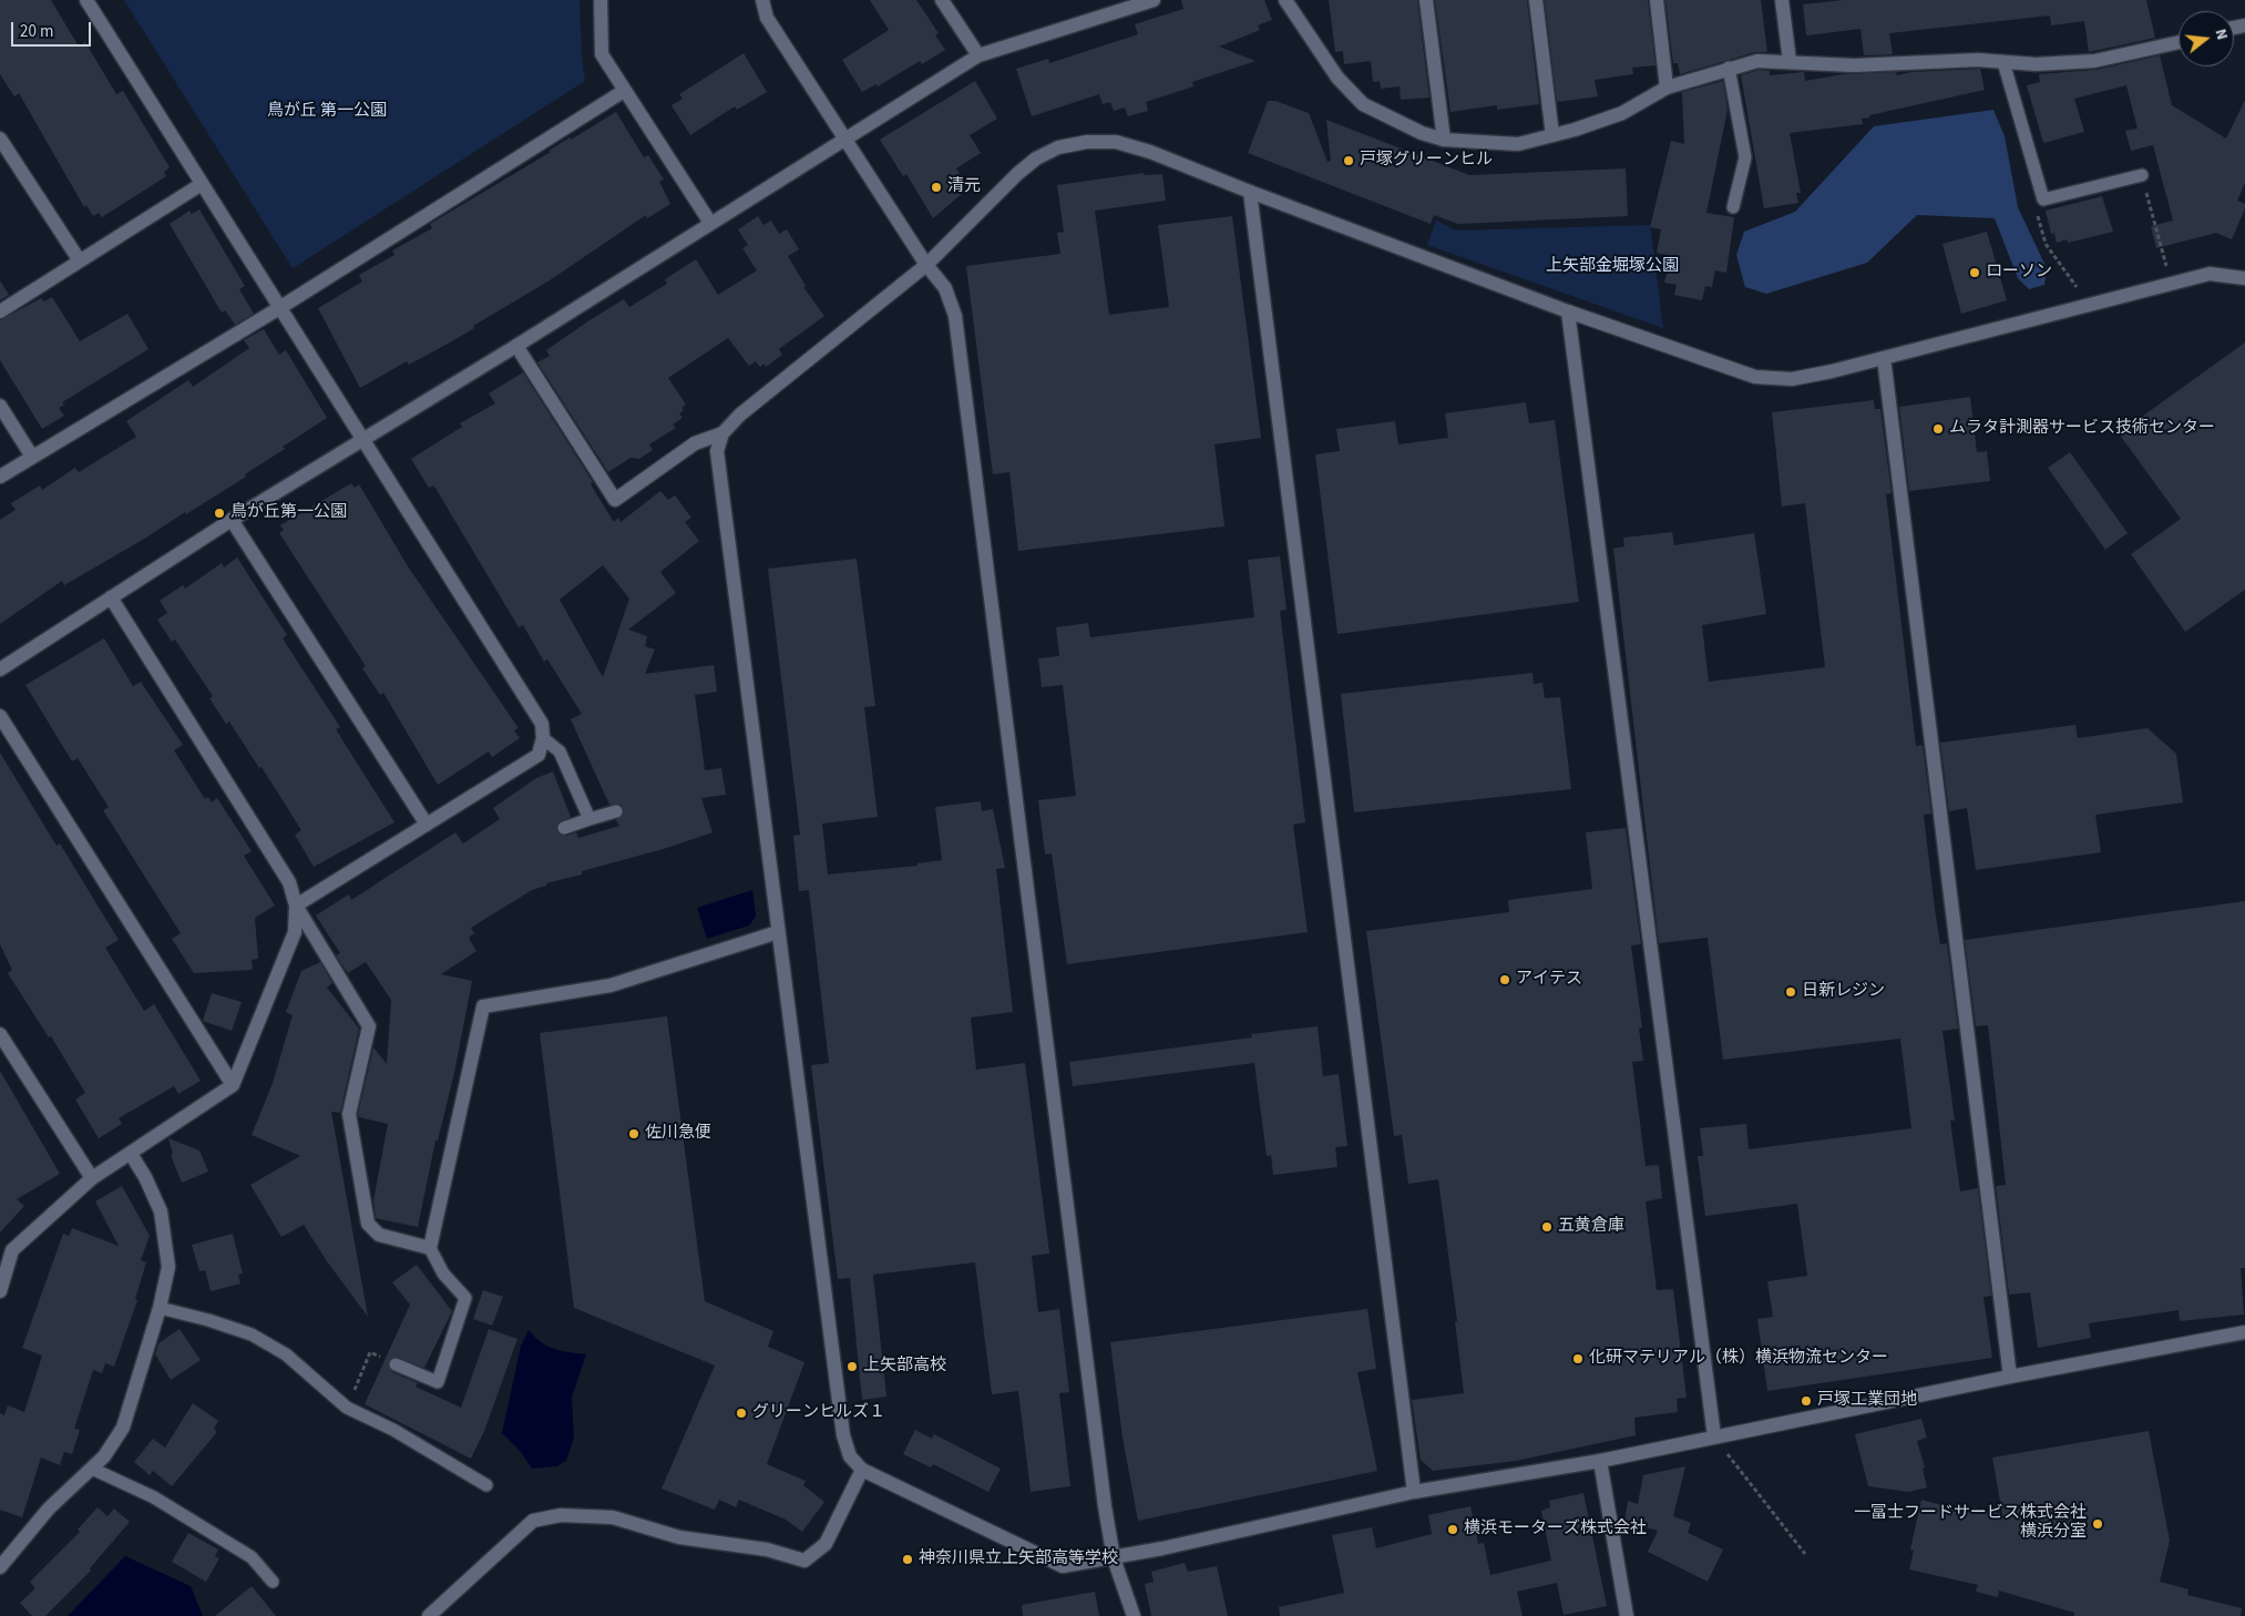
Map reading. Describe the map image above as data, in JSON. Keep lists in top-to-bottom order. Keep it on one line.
{"parks":["鳥が丘 第一公園","上矢部金堀塚公園"],"places":["戸塚グリーンヒル","清元","ローソン","ムラタ計測器サービス技術センター","鳥が丘第一公園","アイテス","日新レジン","佐川急便","五黄倉庫","化研マテリアル（株）横浜物流センター","上矢部高校","戸塚工業団地","グリーンヒルズ１","一冨士フードサービス株式会社 横浜分室","横浜モーターズ株式会社","神奈川県立上矢部高等学校"],"scale_bar":"20 m","north":"right"}
